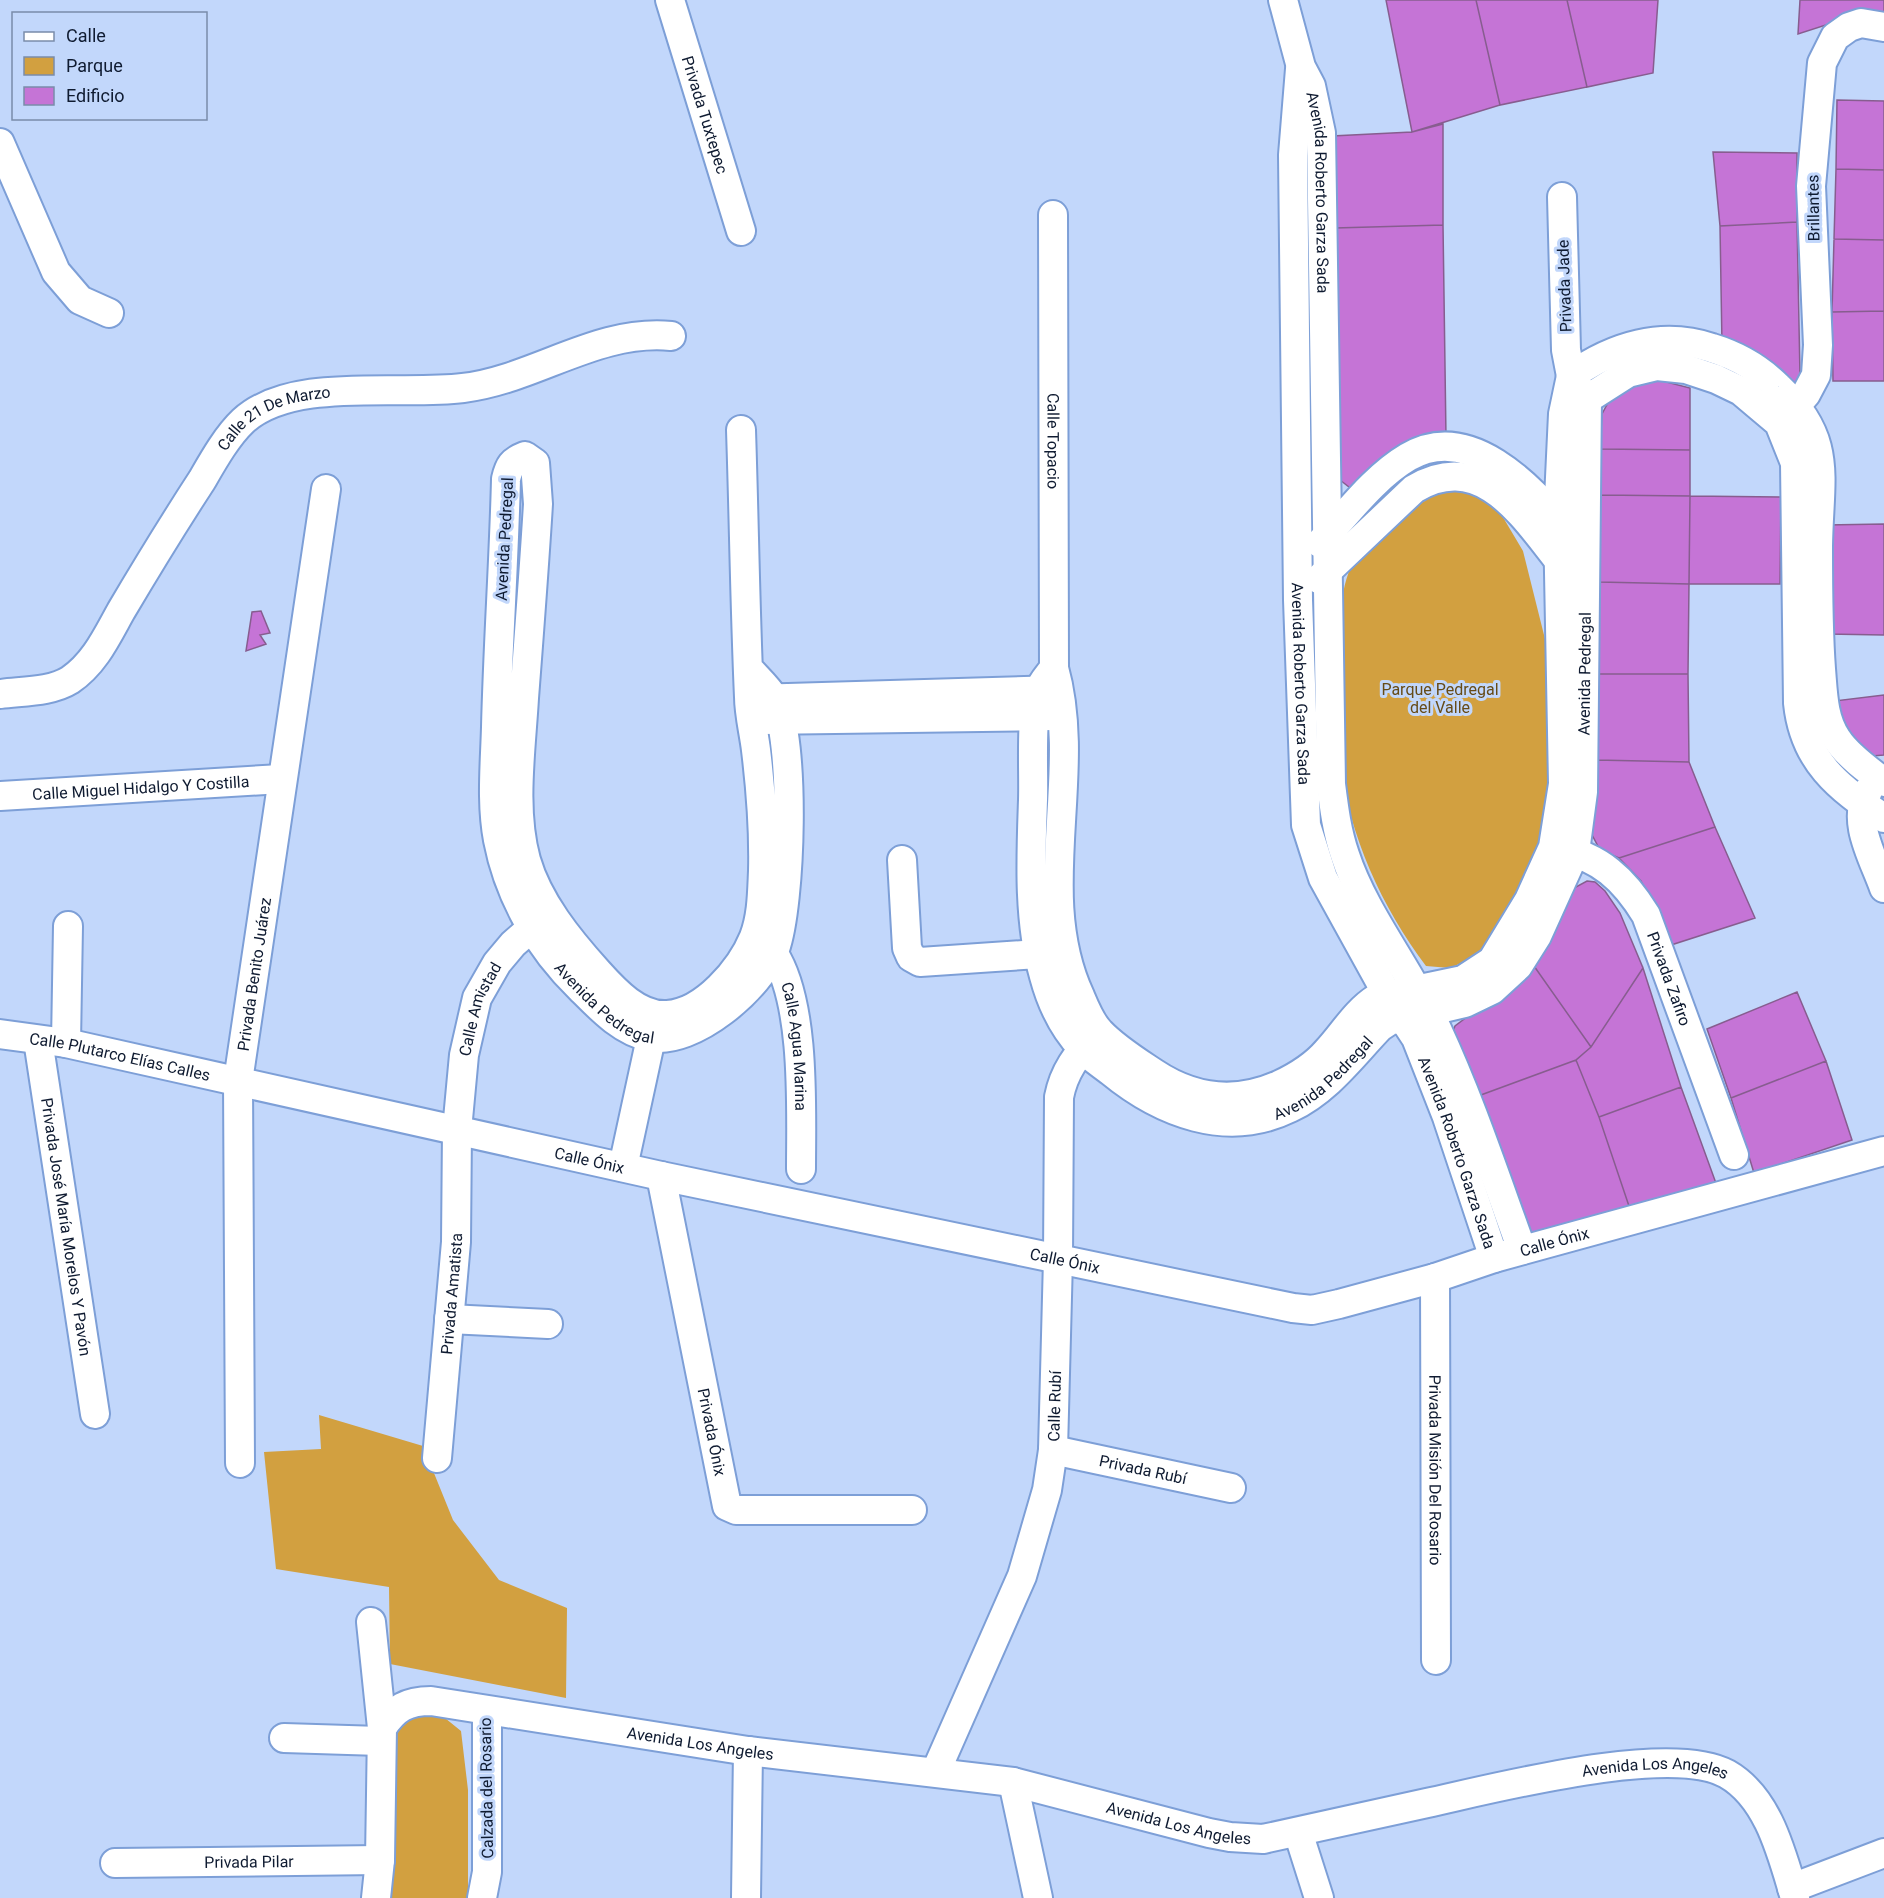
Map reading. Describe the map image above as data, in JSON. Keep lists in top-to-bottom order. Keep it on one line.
{"streets":{"street":["Privada Tuxtepec","Avenida Roberto Garza Sada","Brillantes","Privada Jade","Calle 21 De Marzo","Calle Topacio","Avenida Pedregal","Calle Miguel Hidalgo Y Costilla","Privada Benito Juárez","Privada Zafiro","Calle Amistad","Calle Agua Marina","Calle Plutarco Elías Calles","Calle Ónix","Privada José María Morelos Y Pavón","Privada Amatista","Calle Rubí","Privada Ónix","Privada Rubí","Privada Misión Del Rosario","Avenida Los Angeles","Calzada del Rosario","Privada Pilar"]},"crossings":[["Avenida Roberto Garza Sada","Avenida Pedregal"],["Avenida Roberto Garza Sada","Calle Ónix"],["Privada Jade","Avenida Pedregal"],["Calle Topacio","Avenida Pedregal"],["Avenida Pedregal","Privada Zafiro"],["Avenida Pedregal","Calle Amistad"],["Avenida Pedregal","Calle Agua Marina"],["Avenida Pedregal","Calle Rubí"],["Calle Miguel Hidalgo Y Costilla","Privada Benito Juárez"],["Privada Benito Juárez","Calle Plutarco Elías Calles"],["Privada Benito Juárez","Calle Ónix"],["Calle Amistad","Calle Ónix"],["Calle Amistad","Privada Amatista"],["Calle Plutarco Elías Calles","Calle Ónix"],["Calle Plutarco Elías Calles","Privada José María Morelos Y Pavón"],["Calle Ónix","Privada Amatista"],["Calle Ónix","Calle Rubí"],["Calle Ónix","Privada Ónix"],["Calle Ónix","Privada Misión Del Rosario"],["Calle Rubí","Privada Rubí"],["Calle Rubí","Avenida Los Angeles"],["Avenida Los Angeles","Calzada del Rosario"]],"parks":["Parque Pedregal del Valle"],"legend":["Calle","Parque","Edificio"]}
